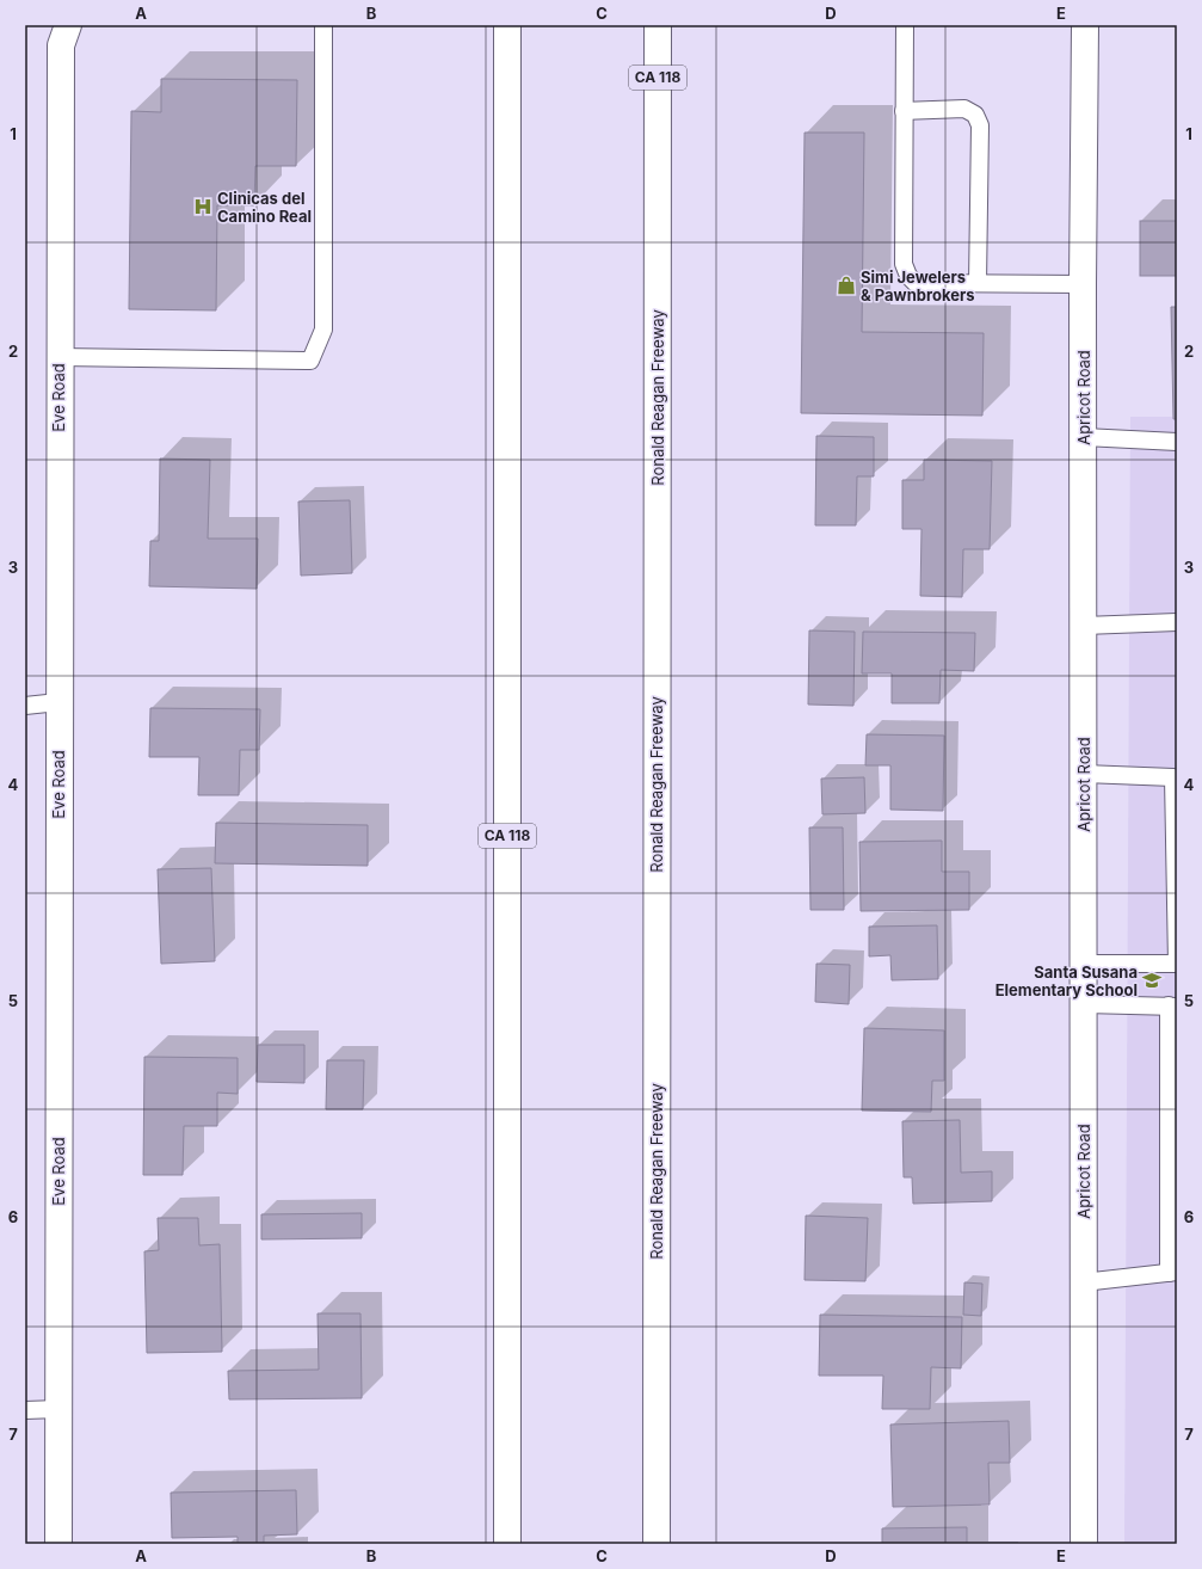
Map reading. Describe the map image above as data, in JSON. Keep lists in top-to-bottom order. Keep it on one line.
{"streets":{"main road":["CA 118","Eve Road","Ronald Reagan Freeway","Apricot Road"]},"places":{"hospital":["Clinicas del Camino Real"],"shop":["Simi Jewelers & Pawnbrokers"],"school or university":["Santa Susana Elementary School"]},"grid":{"columns":["A","B","C","D","E"],"rows":["1","2","3","4","5","6","7"]}}
